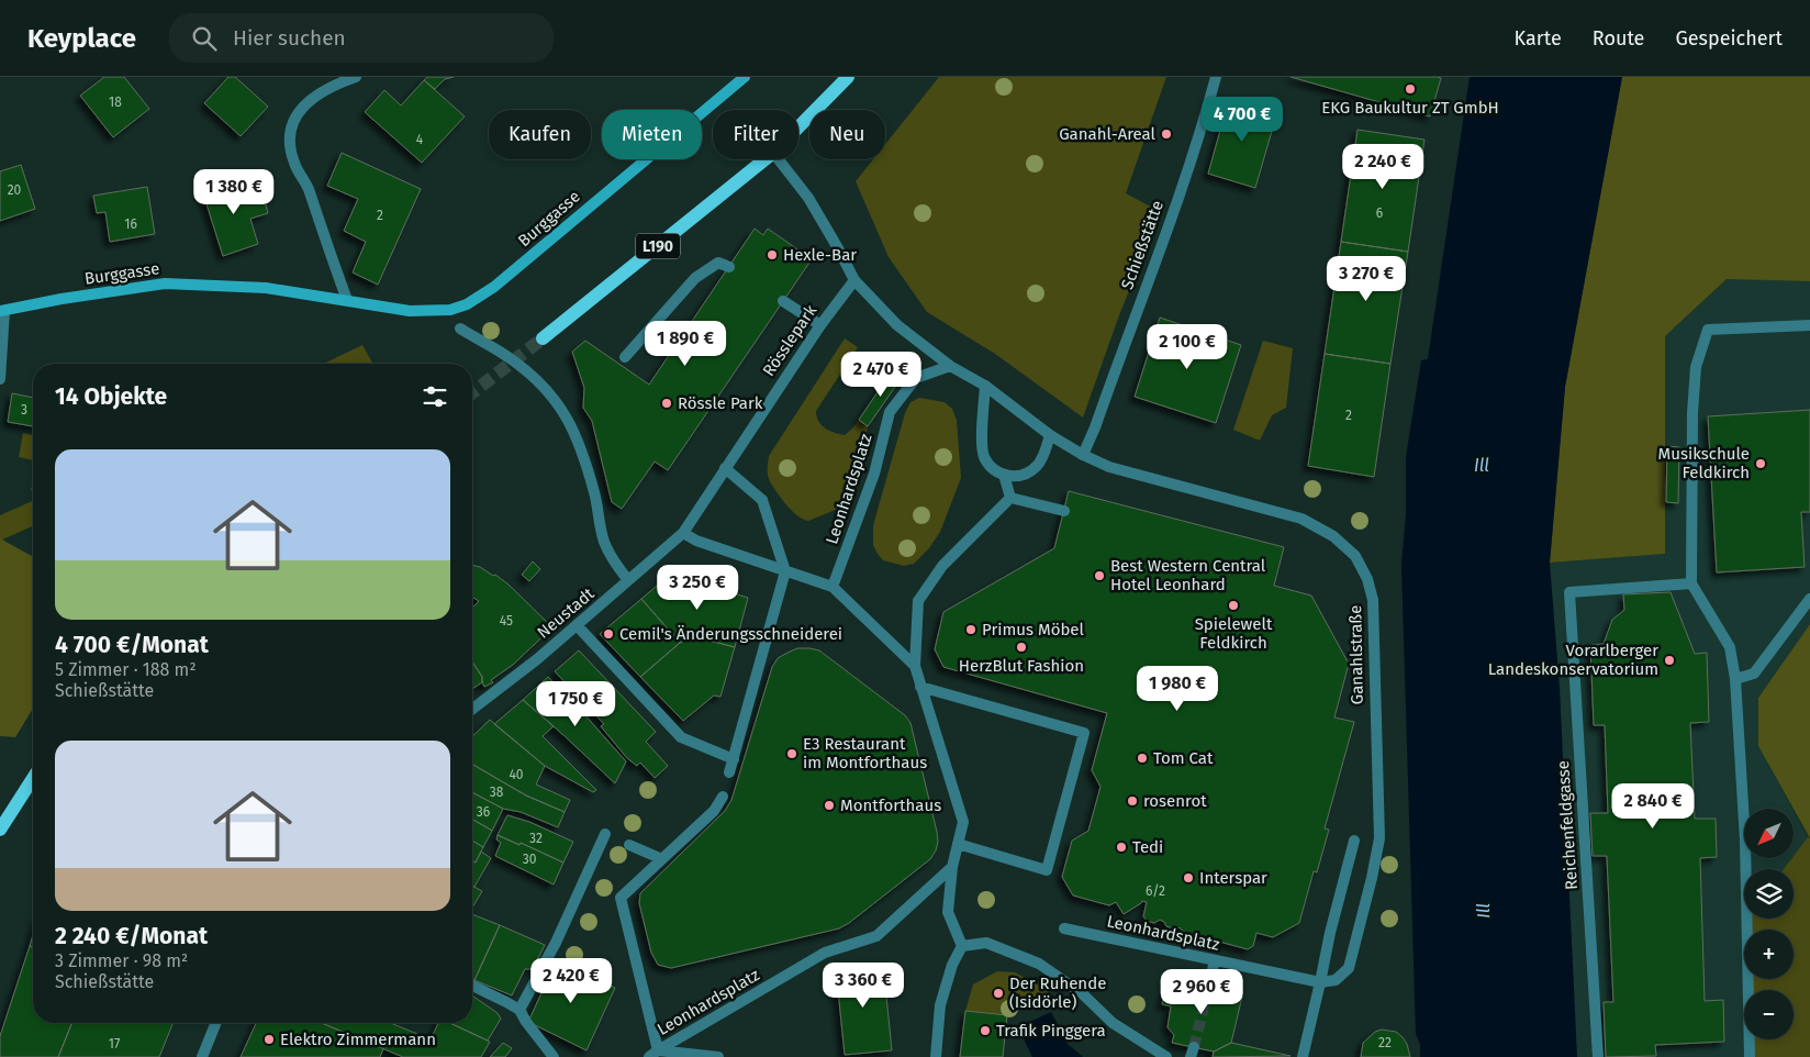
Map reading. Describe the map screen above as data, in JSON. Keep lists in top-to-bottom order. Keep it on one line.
{"streets":{"main road":["Burggasse","L190"],"street":["Schießstätte","Rösslepark","Leonhardsplatz","Neustadt","Ganahlstraße","Reichenfeldgasse"]},"crossings":[["Schießstätte","Ganahlstraße"],["Rösslepark","Neustadt"],["Leonhardsplatz","Ganahlstraße"]],"water":["Ill"],"places":["EKG Baukultur ZT GmbH","Ganahl-Areal","Hexle-Bar","Rössle Park","Musikschule Feldkirch","Best Western Central Hotel Leonhard","Spielewelt Feldkirch","Primus Möbel","Cemil's Änderungsschneiderei","HerzBlut Fashion","Vorarlberger Landeskonservatorium","E3 Restaurant im Montforthaus","Tom Cat","rosenrot","Montforthaus","Tedi","Interspar","Der Ruhende (Isidörle)","Trafik Pinggera","Elektro Zimmermann"],"house_numbers":["18","4","20","6","2","16","3","2","45","40","38","36","32","30","6/2","22","17"],"north":"bottom left","page":{"header":"Keyplace","search":"Hier suchen","nav":["Karte","Route","Gespeichert"],"price":["4 700 €","2 240 €","1 380 €","3 270 €","1 890 €","2 100 €","2 470 €","3 250 €","1 980 €","1 750 €","2 840 €","2 420 €","3 360 €","2 960 €"],"chip":["Kaufen","Mieten","Filter","Neu"],"heading":"14 Objekte","list":[{"name":"4 700 €/Monat","note":"5 Zimmer · 188 m² · Schießstätte"},{"name":"2 240 €/Monat","note":"3 Zimmer · 98 m² · Schießstätte"}],"map_buttons":["+","−"]}}
